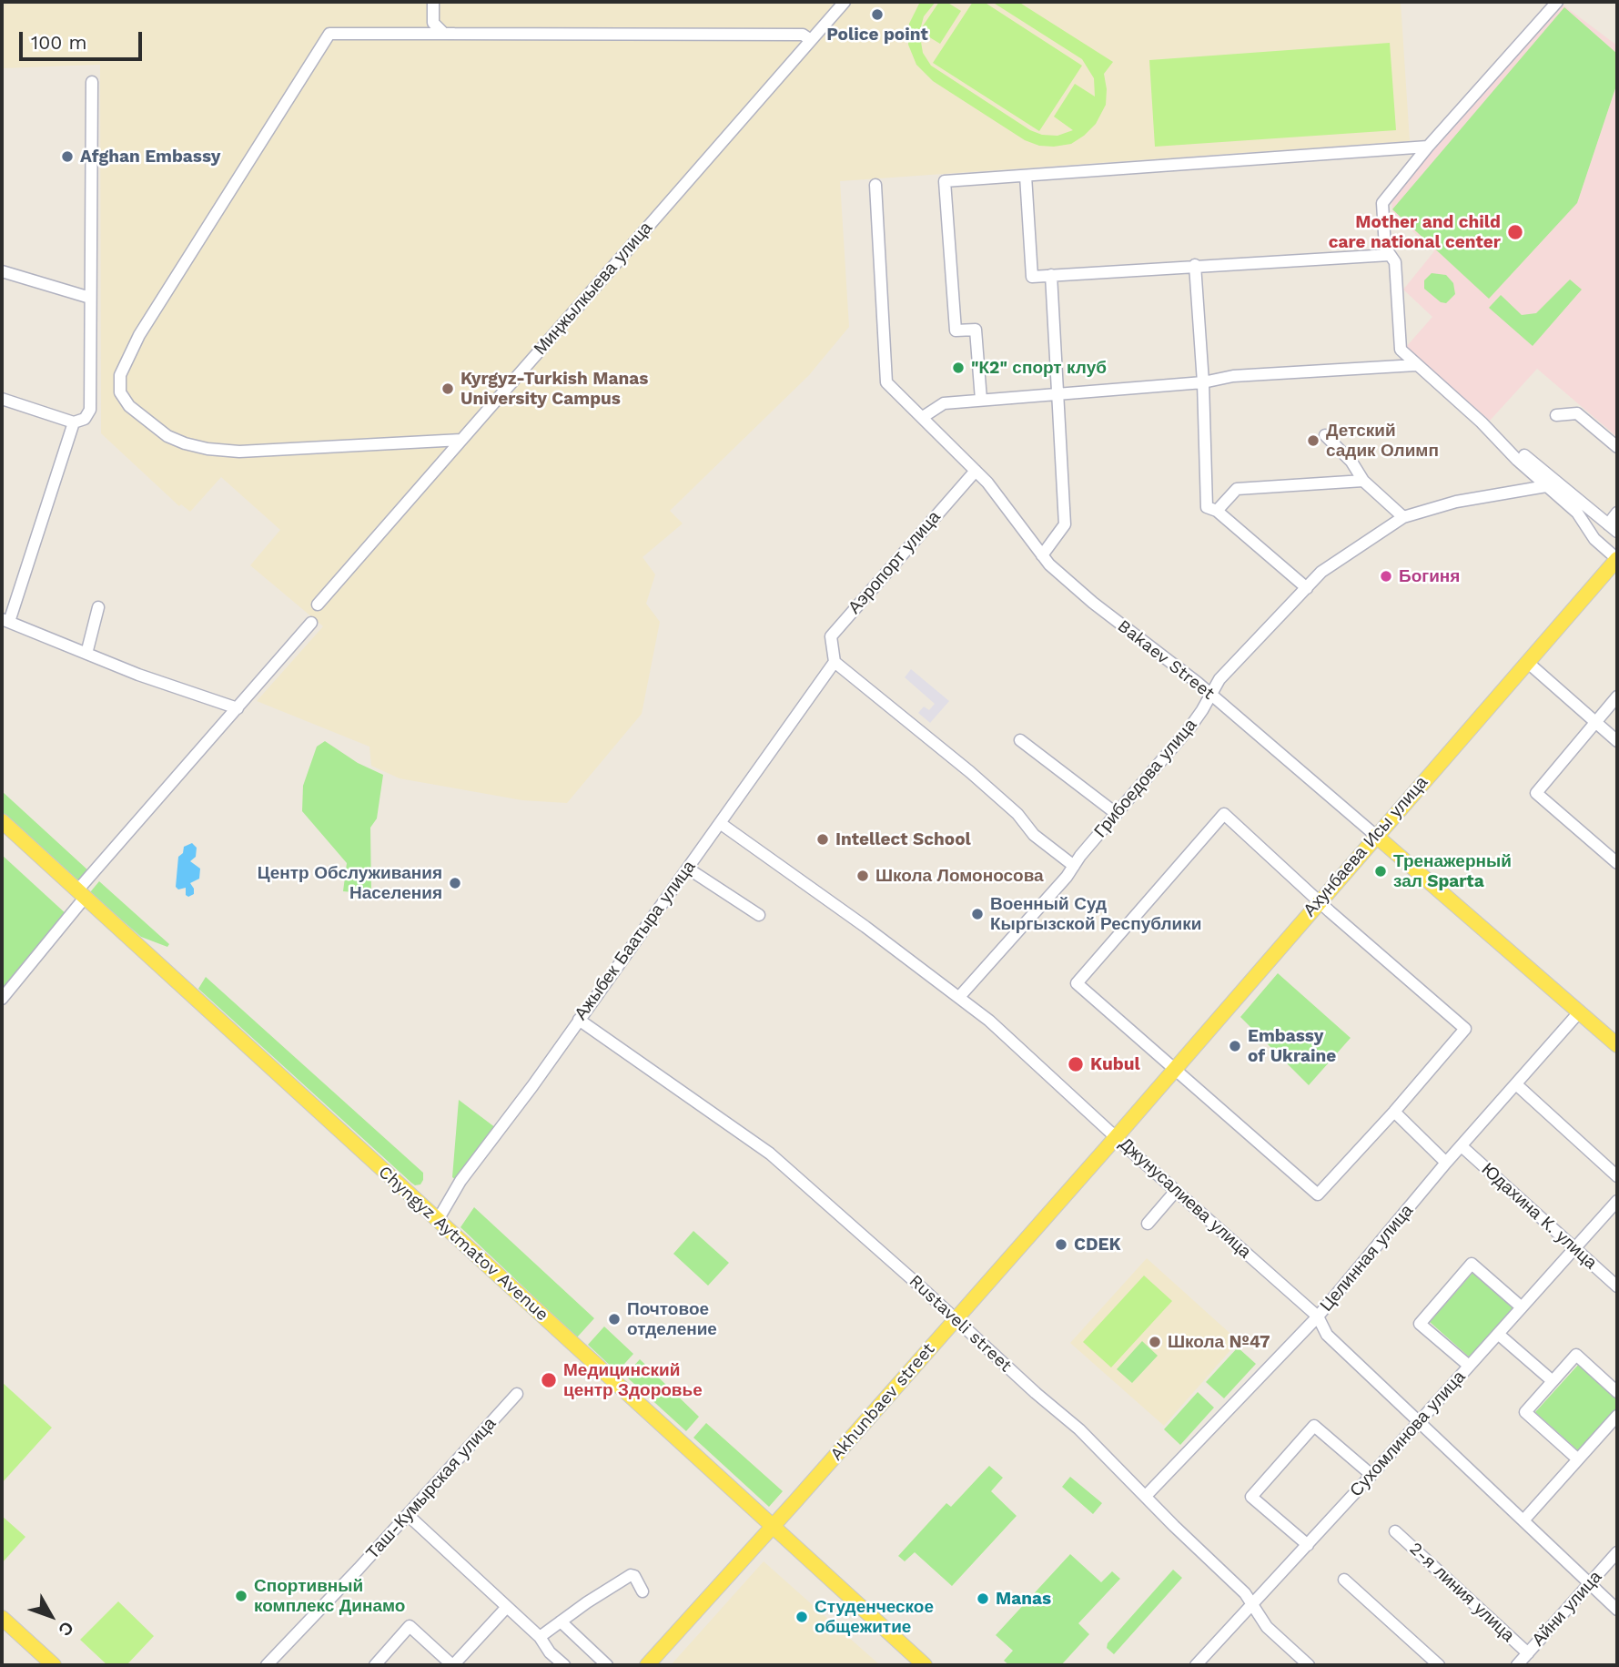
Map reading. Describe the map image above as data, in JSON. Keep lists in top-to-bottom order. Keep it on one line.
{"streets":{"main road":["Bakaev Street","Ахунбаева Исы улица","Chyngyz Aytmatov Avenue","Akhunbaev street"],"street":["Миңжылкыева улица","Аэропорт улица","Грибоедова улица","Ажыбек Баатыра улица","Джунусалиева улица","Юдахина К. улица","Целинная улица","Rustaveli street","Сухомлинова улица","Таш-Кумырская улица","2-я линия улица","Айни улица"]},"crossings":[["Аэропорт улица","Bakaev Street"],["Аэропорт улица","Ажыбек Баатыра улица"],["Bakaev Street","Грибоедова улица"],["Bakaev Street","Ахунбаева Исы улица"],["Bakaev Street","Целинная улица"],["Грибоедова улица","Джунусалиева улица"],["Ахунбаева Исы улица","Джунусалиева улица"],["Ахунбаева Исы улица","Akhunbaev street"],["Ажыбек Баатыра улица","Джунусалиева улица"],["Ажыбек Баатыра улица","Chyngyz Aytmatov Avenue"],["Ажыбек Баатыра улица","Rustaveli street"],["Джунусалиева улица","Целинная улица"],["Джунусалиева улица","Akhunbaev street"],["Джунусалиева улица","Сухомлинова улица"],["Джунусалиева улица","Айни улица"],["Юдахина К. улица","Целинная улица"],["Юдахина К. улица","Сухомлинова улица"],["Chyngyz Aytmatov Avenue","Akhunbaev street"],["Целинная улица","Rustaveli street"],["Rustaveli street","Akhunbaev street"],["Rustaveli street","Сухомлинова улица"],["2-я линия улица","Айни улица"]],"places":["Police point","Afghan Embassy","Mother and child care national center","\"К2\" спорт клуб","Kyrgyz-Turkish Manas University Campus","Детский садик Олимп","Богиня","Intellect School","Тренажерный зал Sparta","Школа Ломоносова","Центр Обслуживания Населения","Военный Суд Кыргызской Республики","Embassy of Ukraine","Kubul","CDEK","Почтовое отделение","Школа №47","Медицинский центр Здоровье","Спортивный комплекс Динамо","Manas","Студенческое общежитие"],"scale_bar":"100 m","north":"bottom right"}
